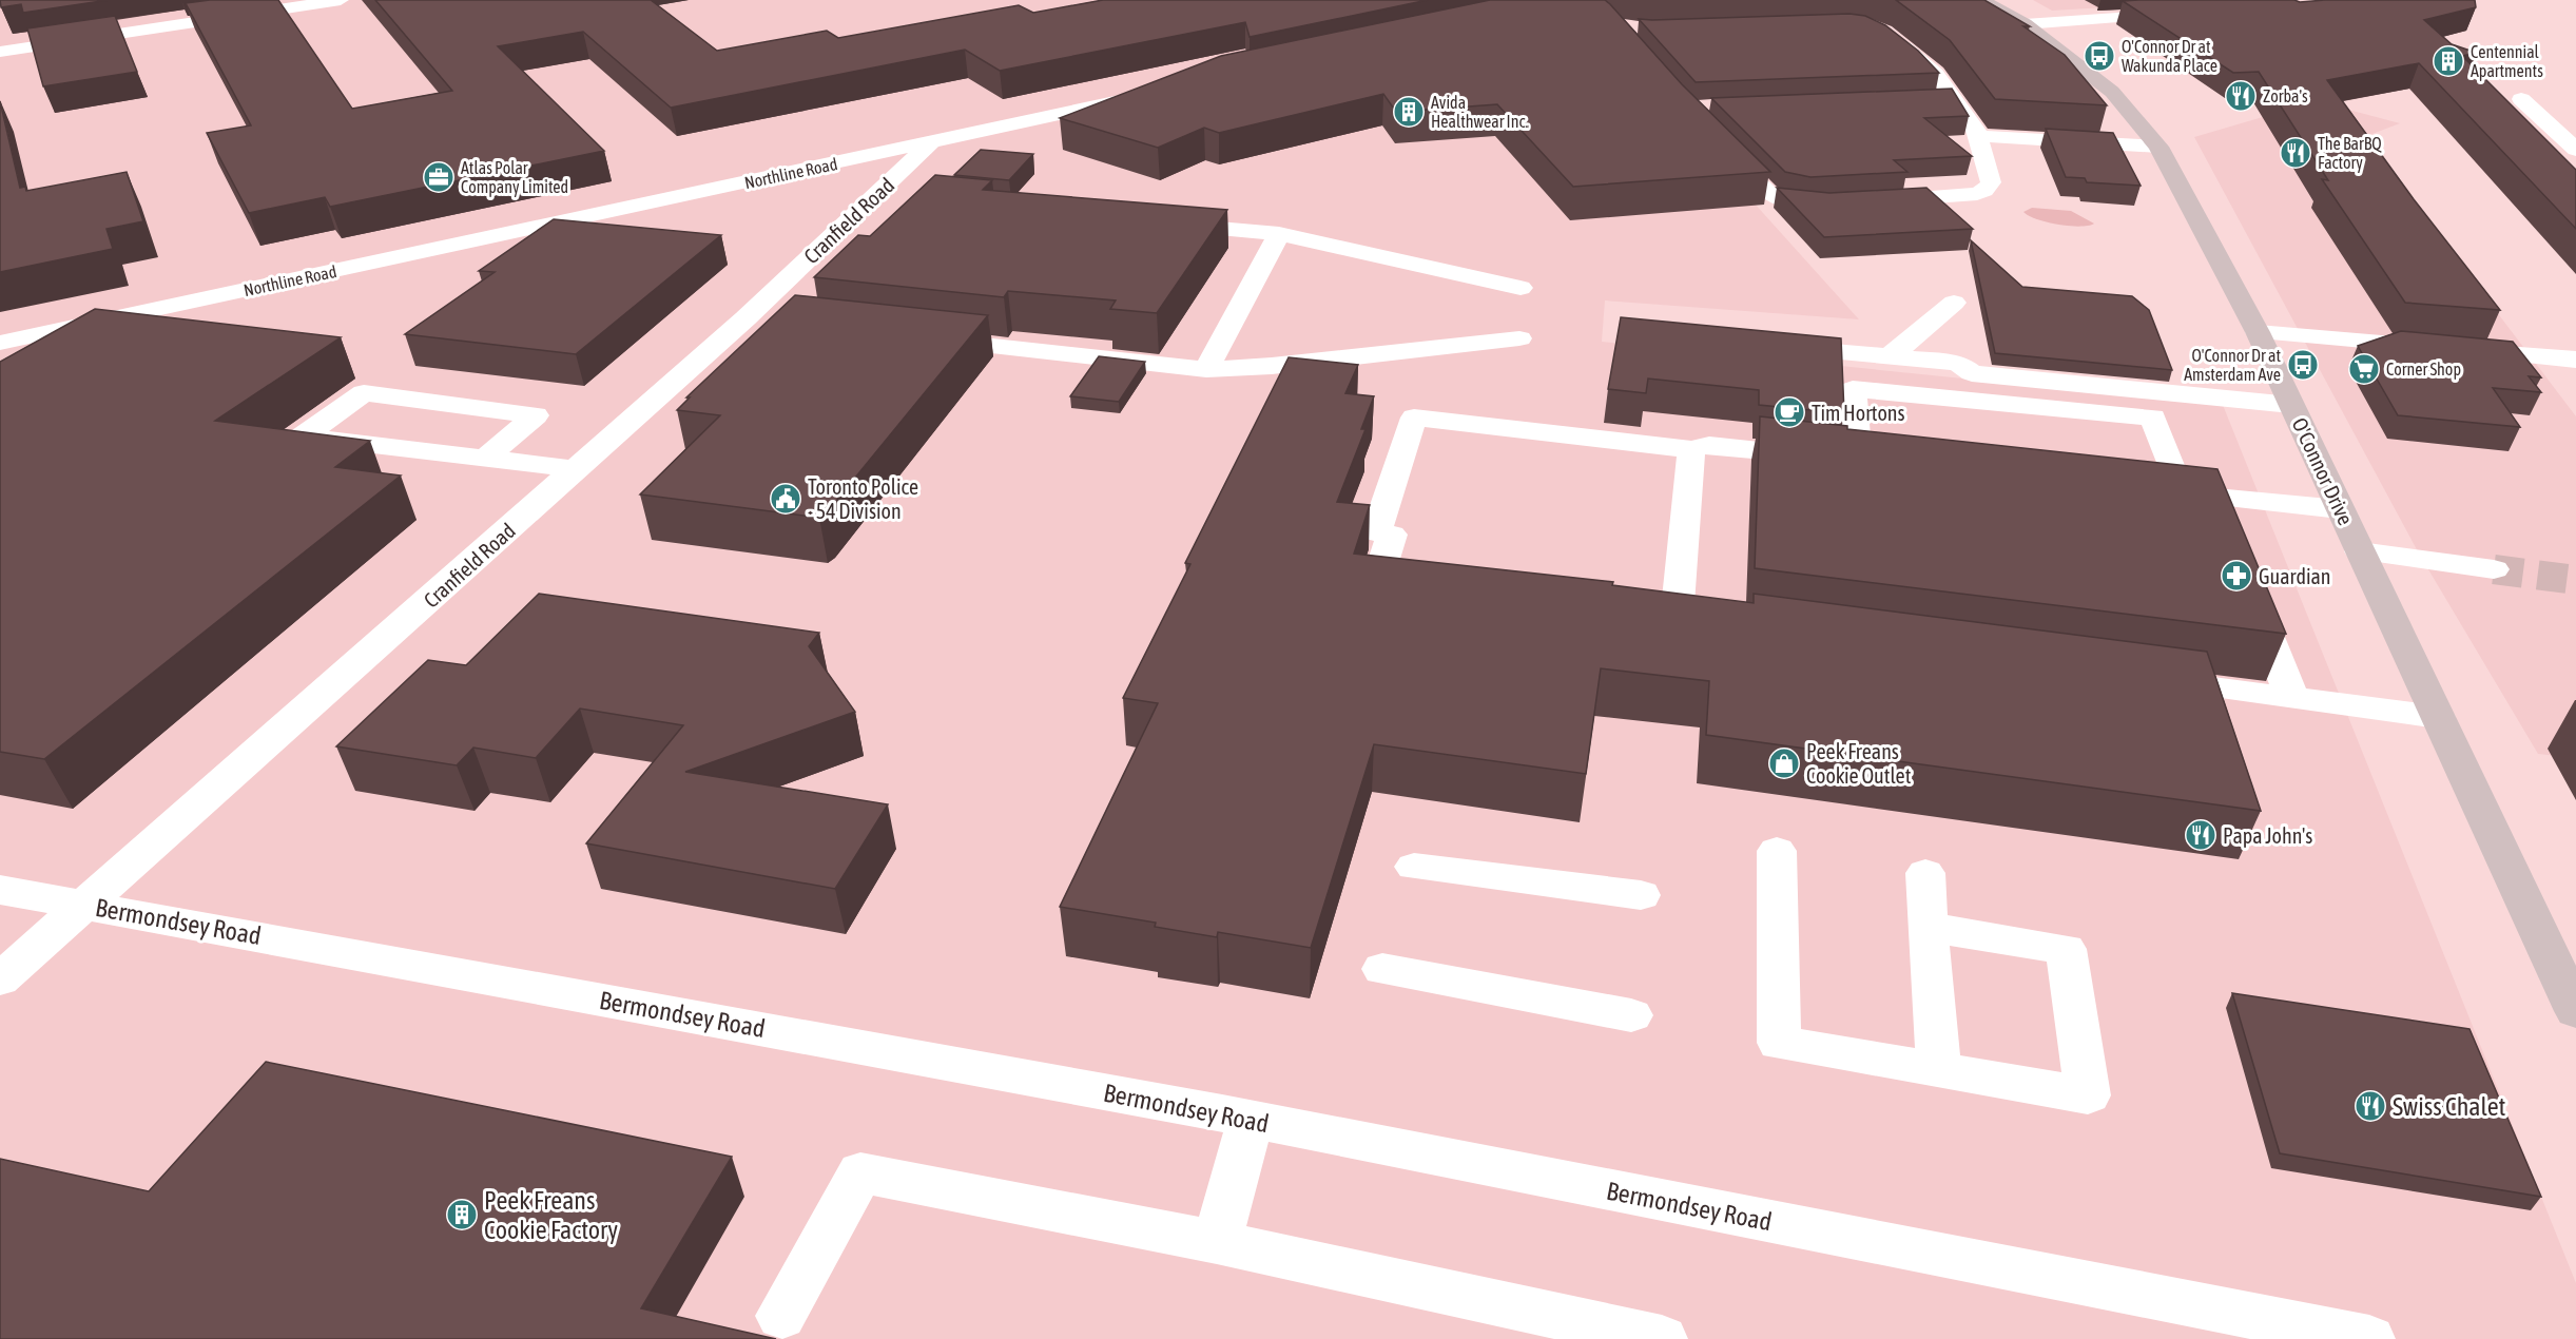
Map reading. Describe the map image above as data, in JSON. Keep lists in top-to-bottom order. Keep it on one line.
{"streets":{"main road":["O'Connor Drive"],"street":["Northline Road","Cranfield Road","Bermondsey Road"]},"crossings":[["Northline Road","Cranfield Road"],["Cranfield Road","Bermondsey Road"]],"places":{"bus stop":["O'Connor Dr at Wakunda Place","O'Connor Dr at Amsterdam Ave"],"building":["Centennial Apartments","Avida Healthwear Inc.","Peek Freans Cookie Factory"],"restaurant":["Zorba's","The BarBQ Factory","Papa John's","Swiss Chalet"],"office":["Atlas Polar Company Limited"],"supermarket":["Corner Shop"],"cafe":["Tim Hortons"],"public building":["Toronto Police - 54 Division"],"pharmacy":["Guardian"],"shop":["Peek Freans Cookie Outlet"]}}
